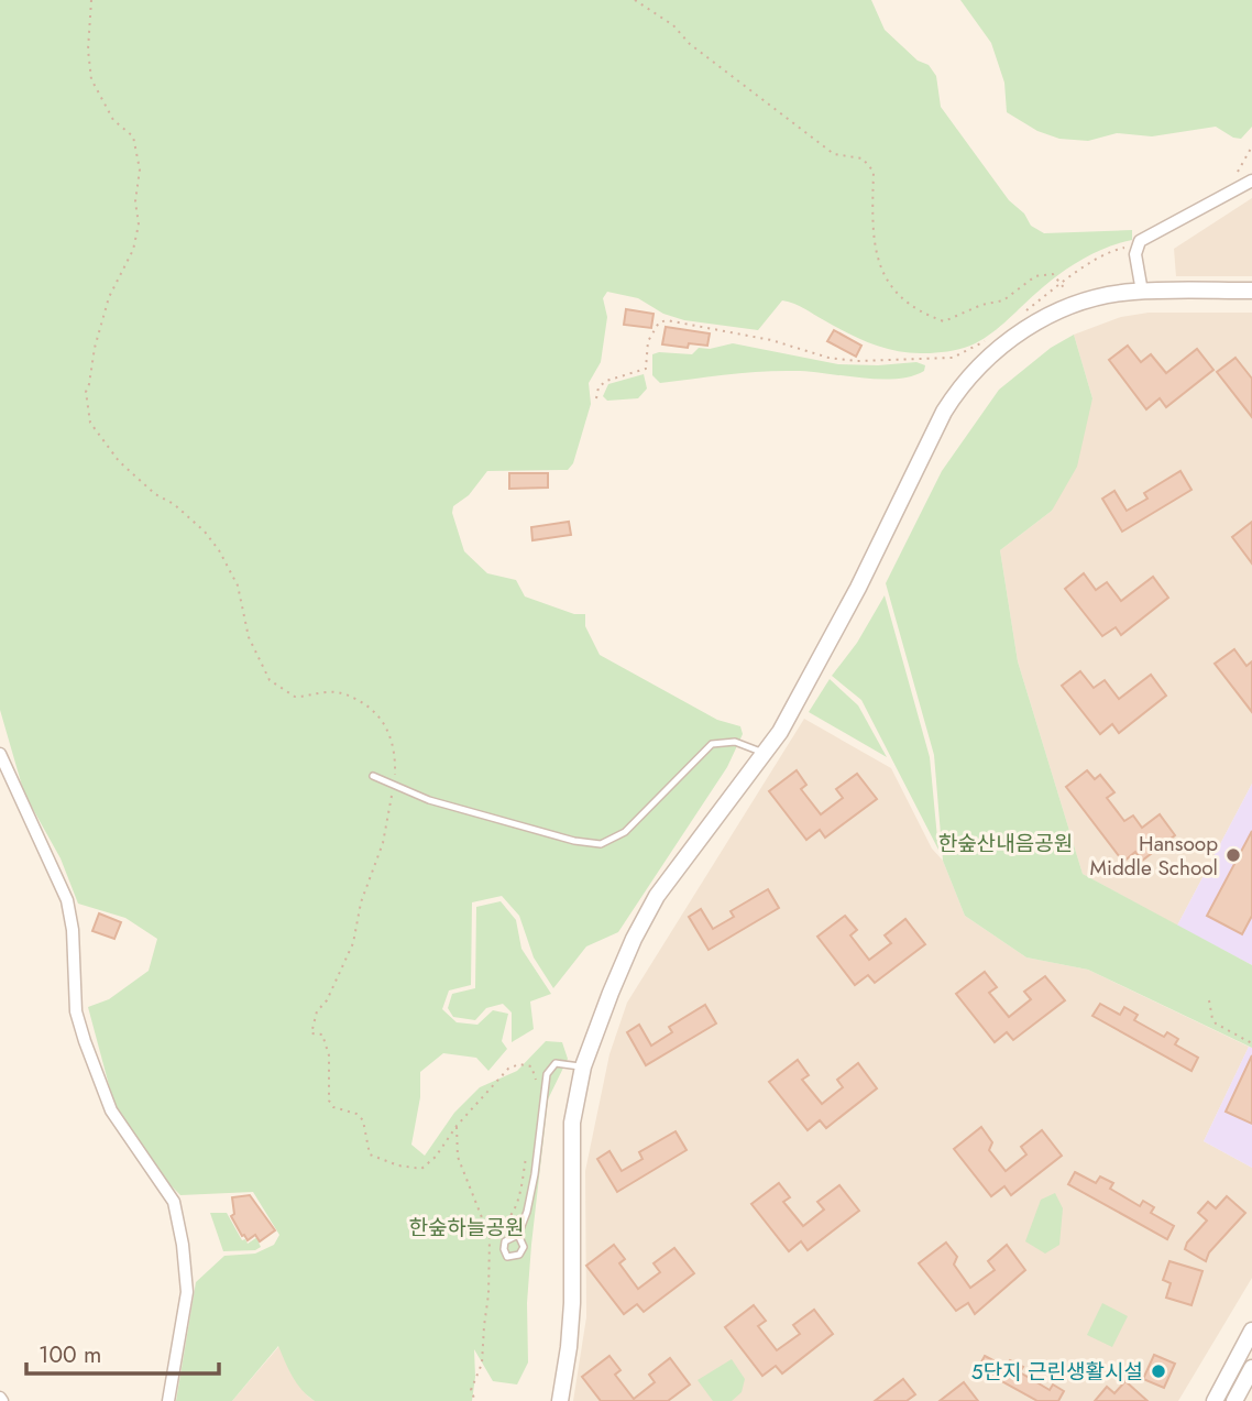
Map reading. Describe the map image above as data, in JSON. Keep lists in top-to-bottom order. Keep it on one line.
{"parks":["한숲산내음공원","한숲하늘공원"],"places":["Hansoop Middle School","5단지 근린생활시설"],"scale_bar":"100 m"}
